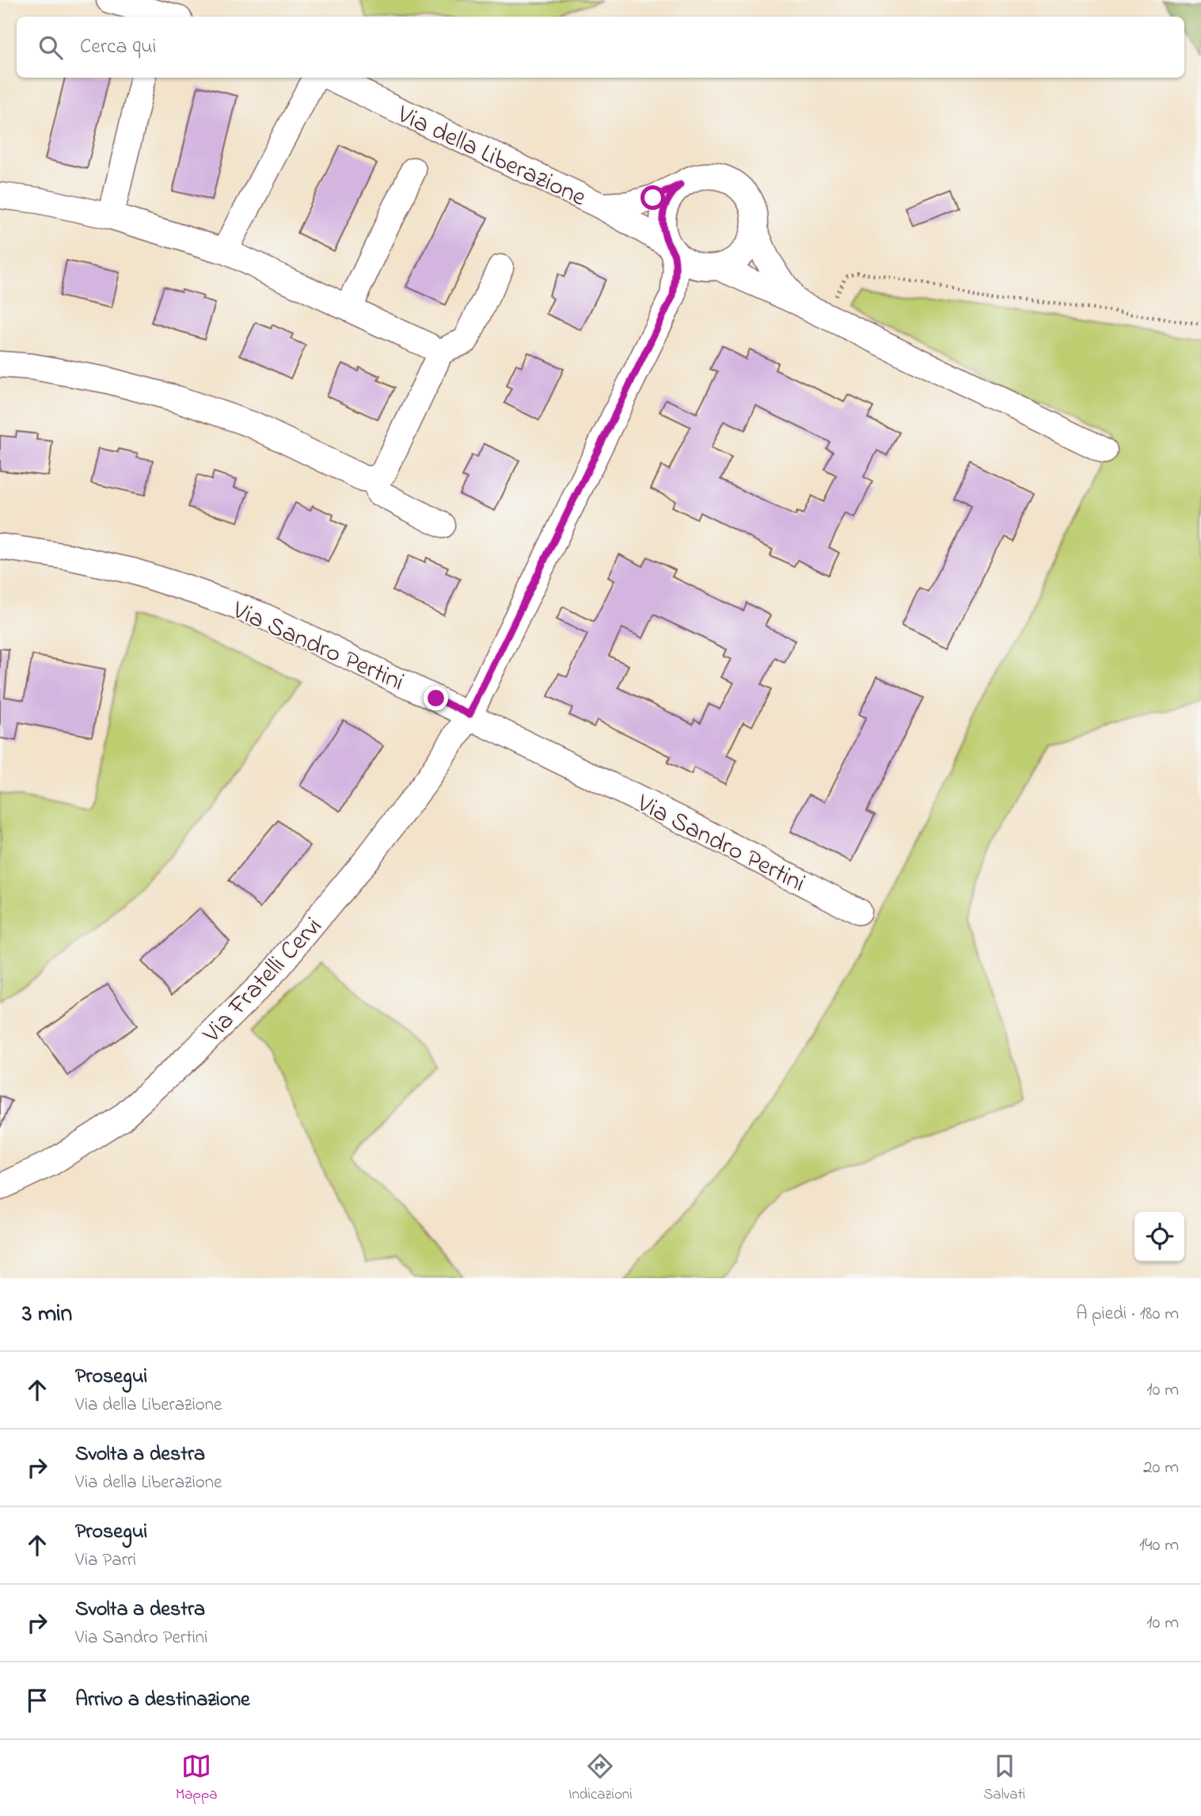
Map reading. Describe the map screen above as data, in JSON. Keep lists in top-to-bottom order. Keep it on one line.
{"streets":{"street":["Via della Liberazione","Via Sandro Pertini","Via Fratelli Cervi"]},"crossings":[["Via Sandro Pertini","Via Fratelli Cervi"]],"page":{"search":"Cerca qui","heading":["3 min","A piedi · 180 m"],"list":[["Prosegui","Via della Liberazione","10 m"],["Svolta a destra","Via della Liberazione","20 m"],["Prosegui","Via Parri","140 m"],["Svolta a destra","Via Sandro Pertini","10 m"],"Arrivo a destinazione"],"nav":["Mappa","Indicazioni","Salvati"]}}
